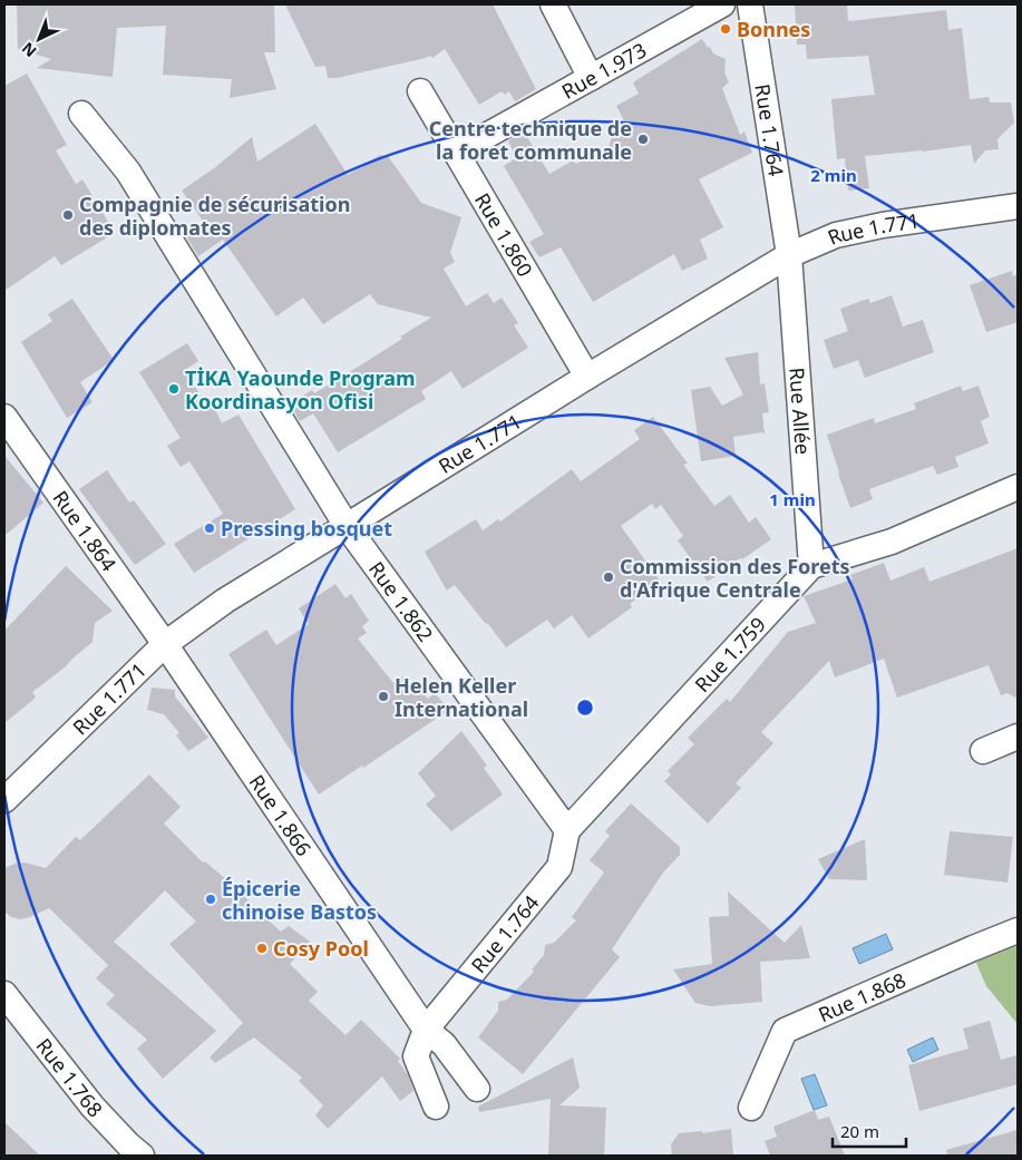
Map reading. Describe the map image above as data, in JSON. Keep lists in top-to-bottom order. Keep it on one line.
{"streets":{"street":["Rue 1.973","Rue 1.764","Rue 1.771","Rue 1.860","Rue Allée","Rue 1.864","Rue 1.862","Rue 1.759","Rue 1.866","Rue 1.868","Rue 1.768"]},"crossings":[["Rue 1.973","Rue 1.860"],["Rue 1.764","Rue 1.771"],["Rue 1.764","Rue Allée"],["Rue 1.764","Rue 1.862"],["Rue 1.764","Rue 1.759"],["Rue 1.764","Rue 1.866"],["Rue 1.771","Rue 1.860"],["Rue 1.771","Rue Allée"],["Rue 1.771","Rue 1.864"],["Rue 1.771","Rue 1.862"],["Rue 1.771","Rue 1.866"],["Rue Allée","Rue 1.759"],["Rue 1.864","Rue 1.866"],["Rue 1.862","Rue 1.759"]],"places":["Bonnes","Centre technique de la foret communale","Compagnie de sécurisation des diplomates","TİKA Yaounde Program Koordinasyon Ofisi","Pressing bosquet","Commission des Forets d'Afrique Centrale","Helen Keller International","Épicerie chinoise Bastos","Cosy Pool"],"scale_bar":"20 m","north":"bottom left","rings":["2 min","1 min"]}
